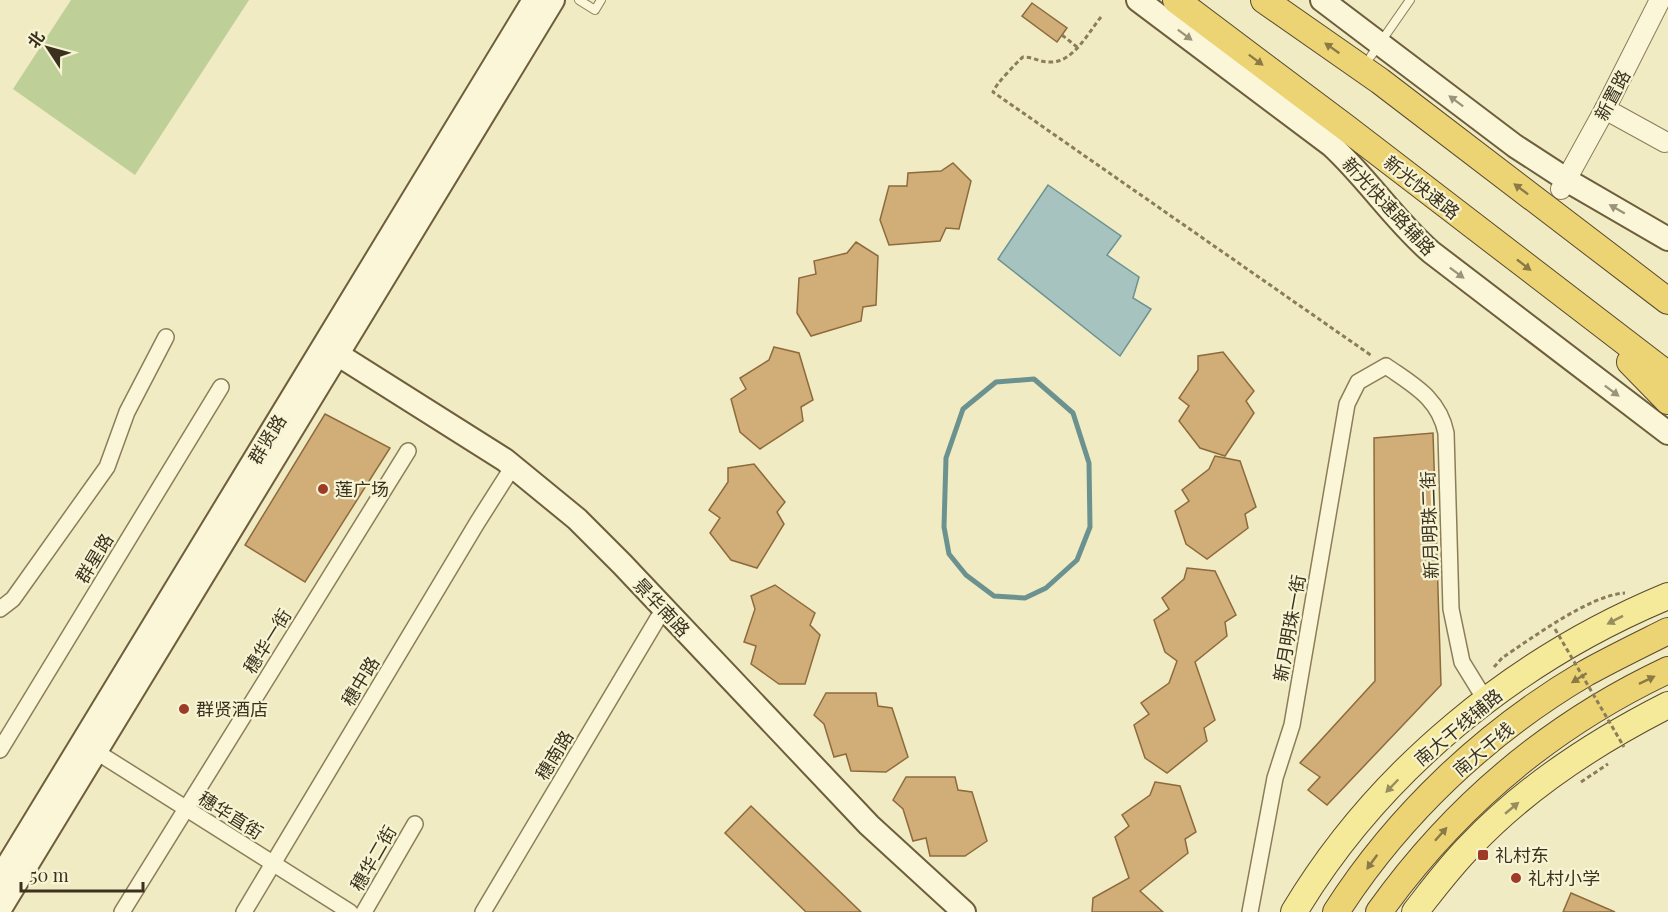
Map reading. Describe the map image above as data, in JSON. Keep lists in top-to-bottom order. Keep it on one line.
{"streets":{"highway":["新光快速路","南大干线"],"main road":["新光快速路辅路","群贤路","景华南路","南大干线辅路"],"street":["新置路","新月明珠二街","群星路","新月明珠一街","穗华一街","穗中路","穗南路","穗华直街","穗华二街"]},"crossings":[["群贤路","景华南路"],["群贤路","穗华直街"],["新月明珠二街","新月明珠一街"],["新月明珠二街","南大干线辅路"],["穗华一街","穗华直街"],["穗中路","穗华直街"]],"places":{"other":["莲广场","群贤酒店","礼村小学"],"transit":["礼村东"]},"scale_bar":"50 m","north":"top left"}
